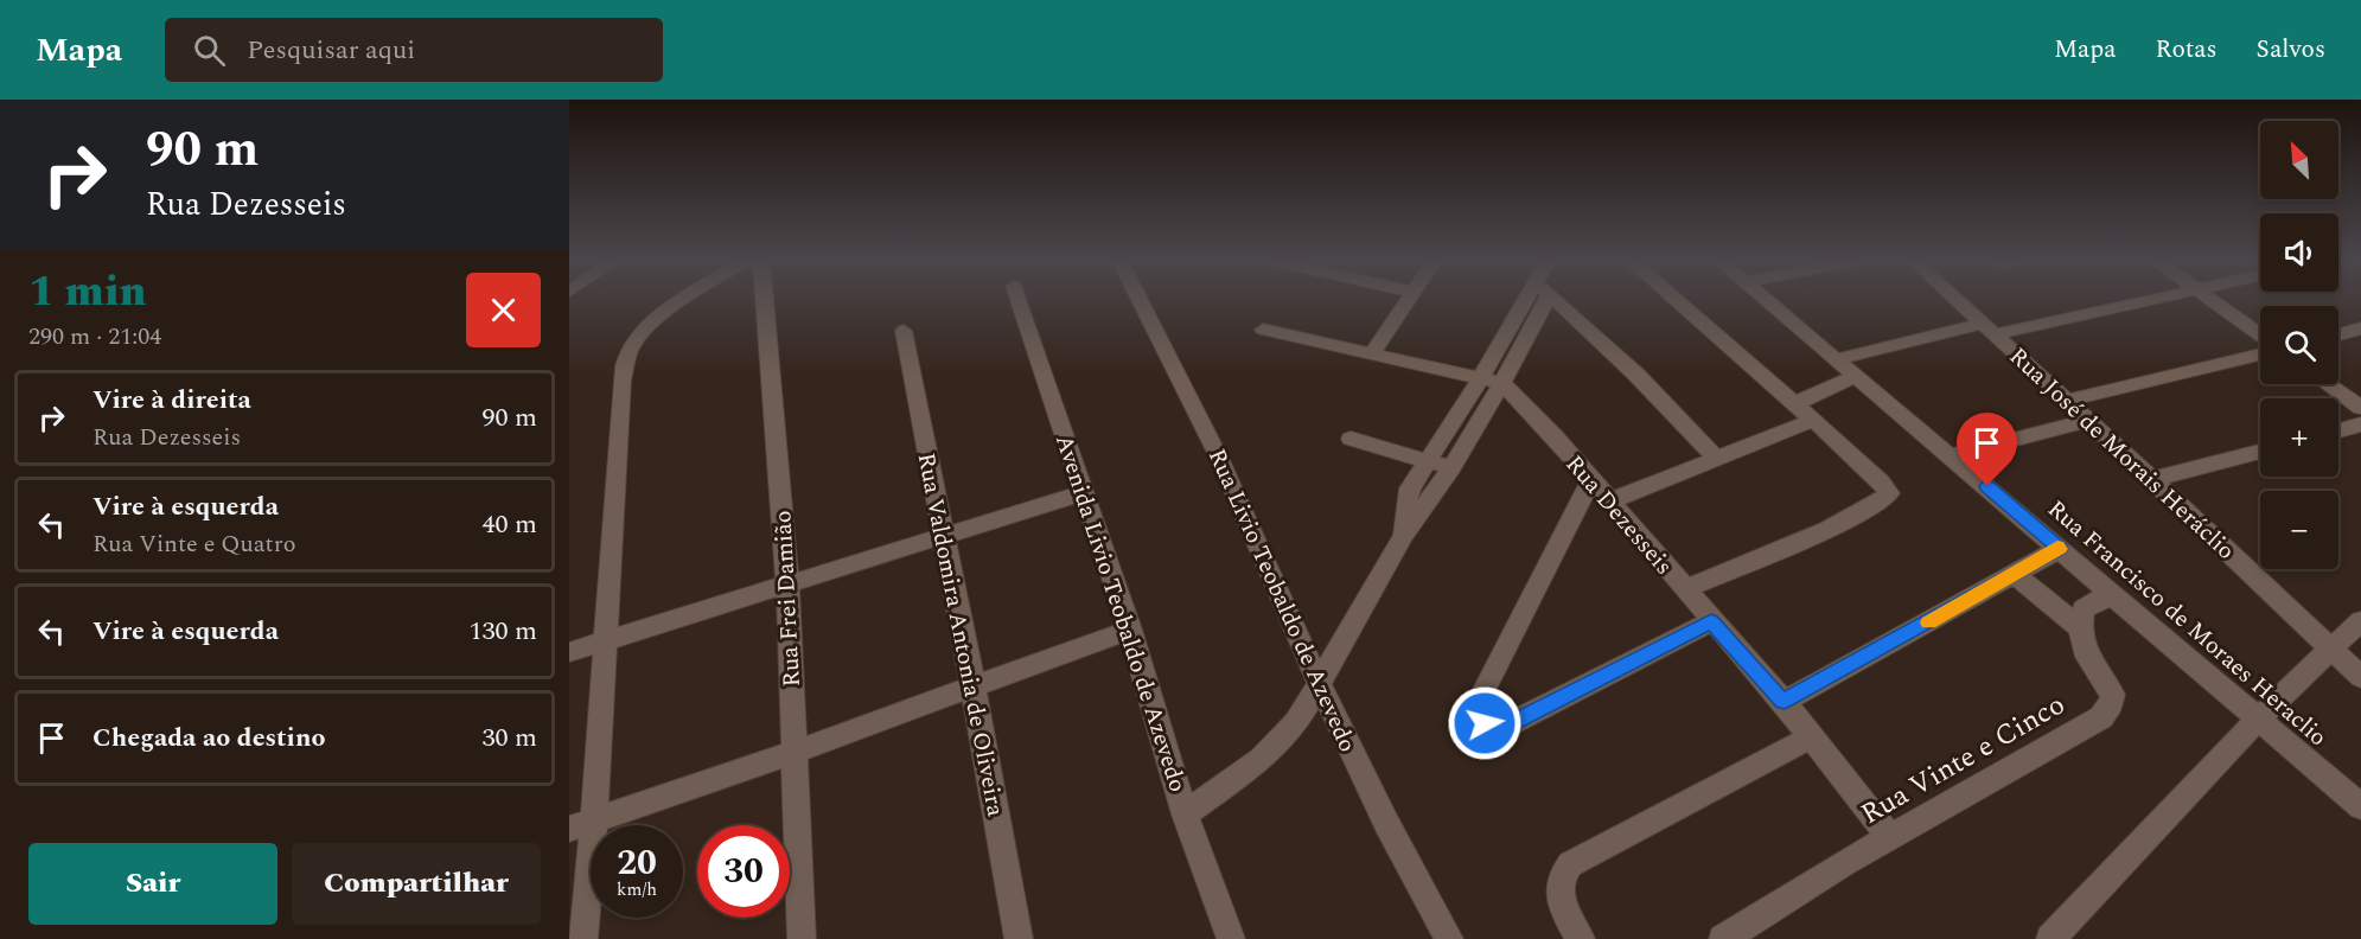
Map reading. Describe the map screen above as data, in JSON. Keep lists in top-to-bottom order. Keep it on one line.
{"streets":{"street":["Rua José de Morais Heráclio","Rua Dezesseis","Rua Frei Damião","Rua Livio Teobaldo de Azevedo","Avenida Livio Teobaldo de Azevedo","Rua Francisco de Moraes Heraclio","Rua Valdomira Antonia de Oliveira","Rua Vinte e Cinco"]},"crossings":[["Rua Dezesseis","Rua Vinte e Cinco"]],"north":"top left","page":{"header":"Mapa","search":"Pesquisar aqui","nav":["Mapa","Rotas","Salvos"],"turn":["90 m","Rua Dezesseis"],"map_buttons":["+","−"],"heading":["1 min","290 m · 21:04"],"list":[{"name":"Vire à direita","note":"Rua Dezesseis","value":"90 m"},{"name":"Vire à esquerda","note":"Rua Vinte e Quatro","value":"40 m"},{"name":"Vire à esquerda","value":"130 m"},{"name":"Chegada ao destino","value":"30 m"}],"speed":"20 km/h","limit":"30","buttons":["Sair","Compartilhar"]}}
